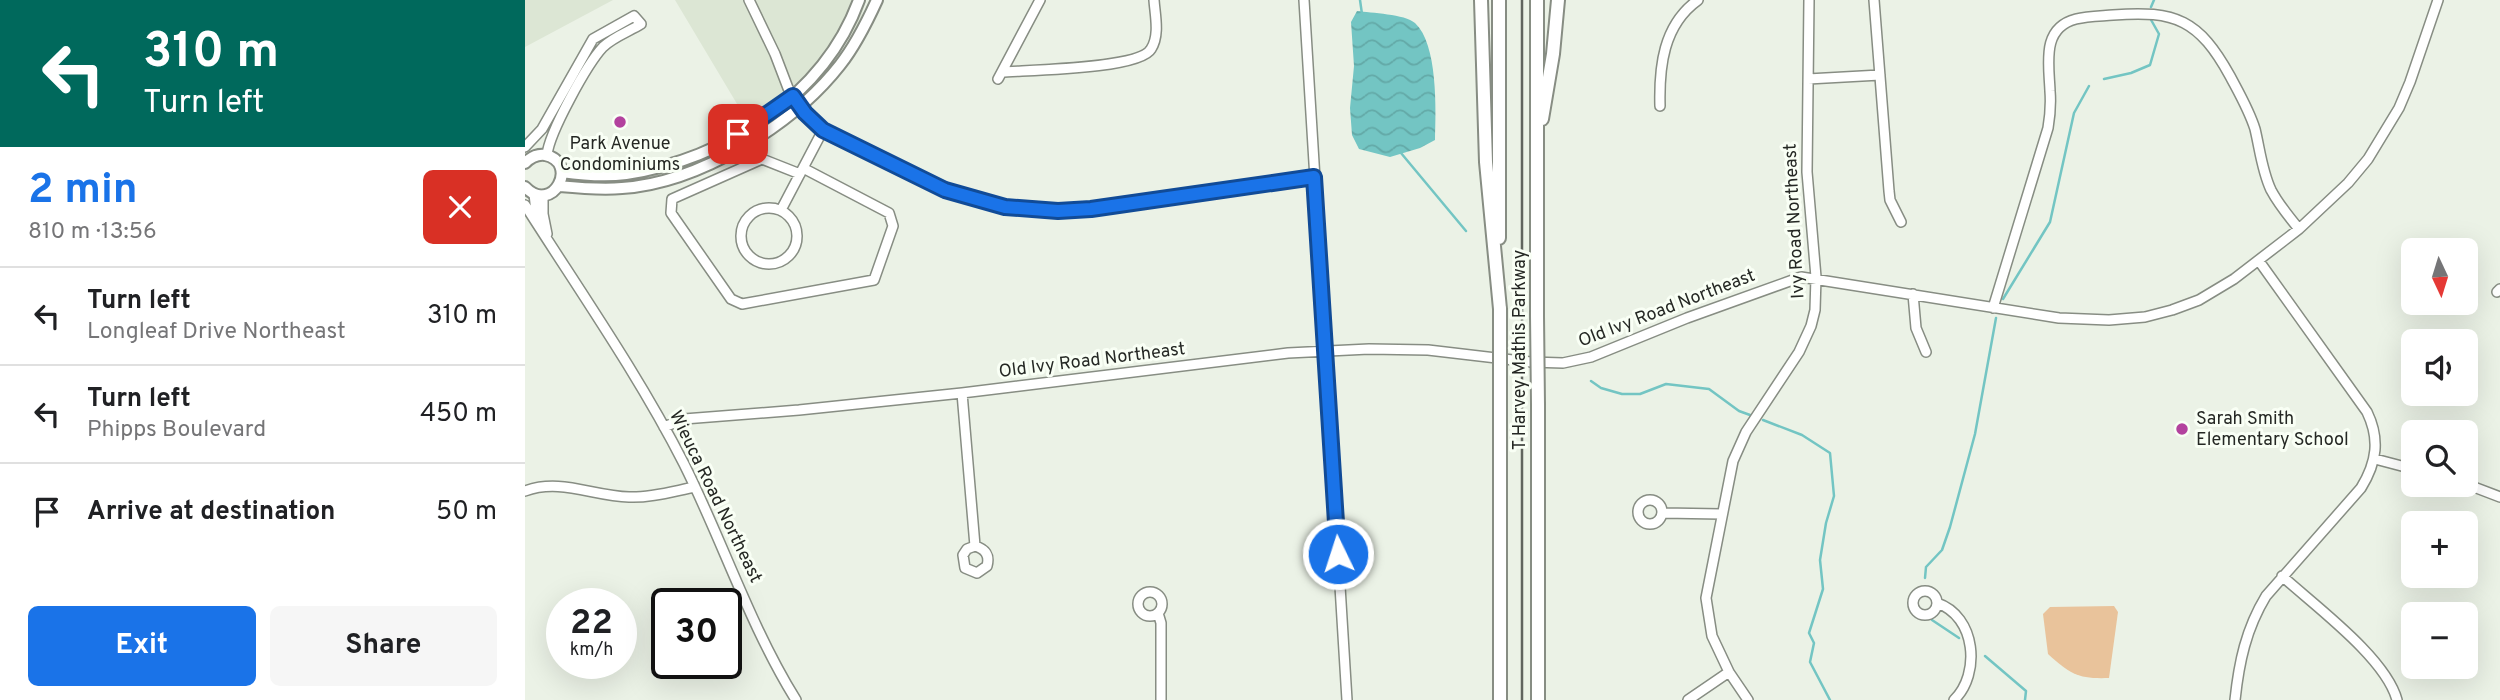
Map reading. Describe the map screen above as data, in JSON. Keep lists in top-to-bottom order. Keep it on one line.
{"streets":{"highway":["T Harvey Mathis Parkway"],"street":["Ivy Road Northeast","Old Ivy Road Northeast","Wieuca Road Northeast"]},"crossings":[["Ivy Road Northeast","Old Ivy Road Northeast"],["Old Ivy Road Northeast","Wieuca Road Northeast"]],"places":["Park Avenue Condominiums","Sarah Smith Elementary School"],"north":"bottom","page":{"turn":["310 m","Turn left"],"heading":["2 min","810 m · 13:56"],"map_buttons":["+","−"],"list":[{"name":"Turn left","note":"Longleaf Drive Northeast","value":"310 m"},{"name":"Turn left","note":"Phipps Boulevard","value":"450 m"},{"name":"Arrive at destination","value":"50 m"}],"speed":"22 km/h","limit":"30","buttons":["Exit","Share"]}}
